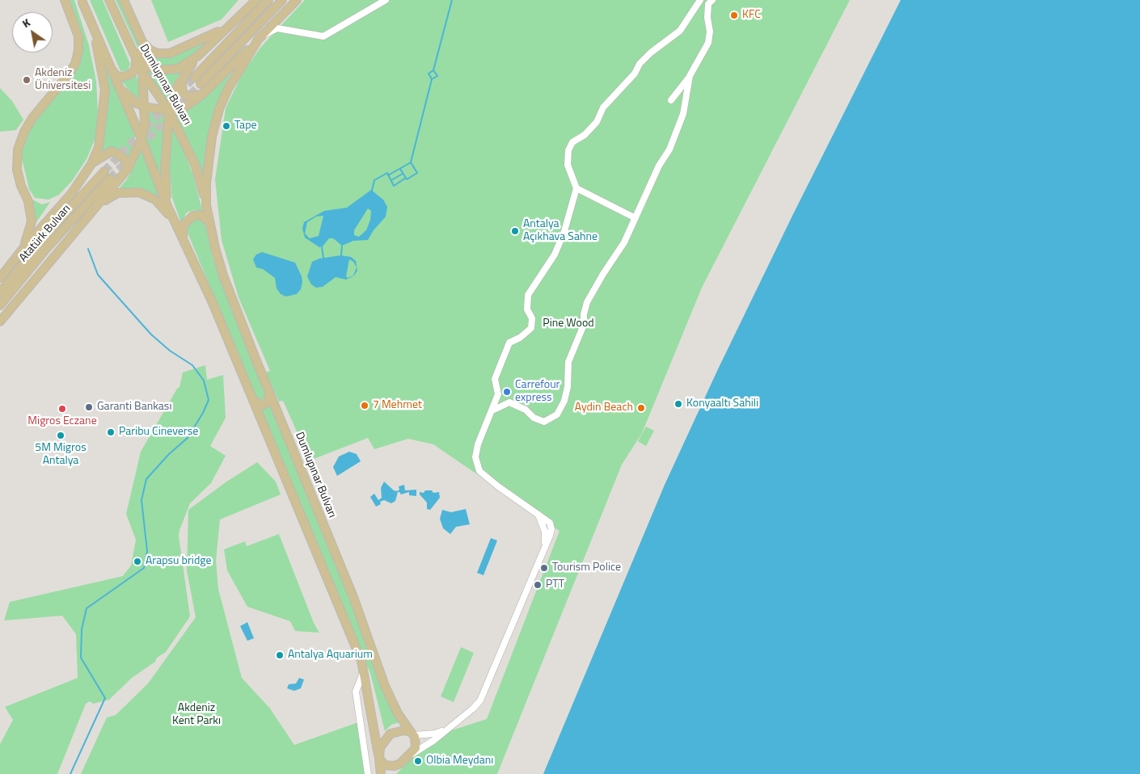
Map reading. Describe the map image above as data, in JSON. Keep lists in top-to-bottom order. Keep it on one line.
{"streets":{"main road":["Dumlupınar Bulvarı","Atatürk Bulvarı"]},"parks":["Pine Wood","Akdeniz Kent Parkı"],"places":["KFC","Akdeniz Üniversitesi","Tape","Antalya Açıkhava Sahne","Carrefour express","Konyaaltı Sahili","7 Mehmet","Garanti Bankası","Aydin Beach","Migros Eczane","Paribu Cineverse","5M Migros Antalya","Arapsu bridge","Tourism Police","PTT","Antalya Aquarium","Olbia Meydanı"],"north":"top left"}
